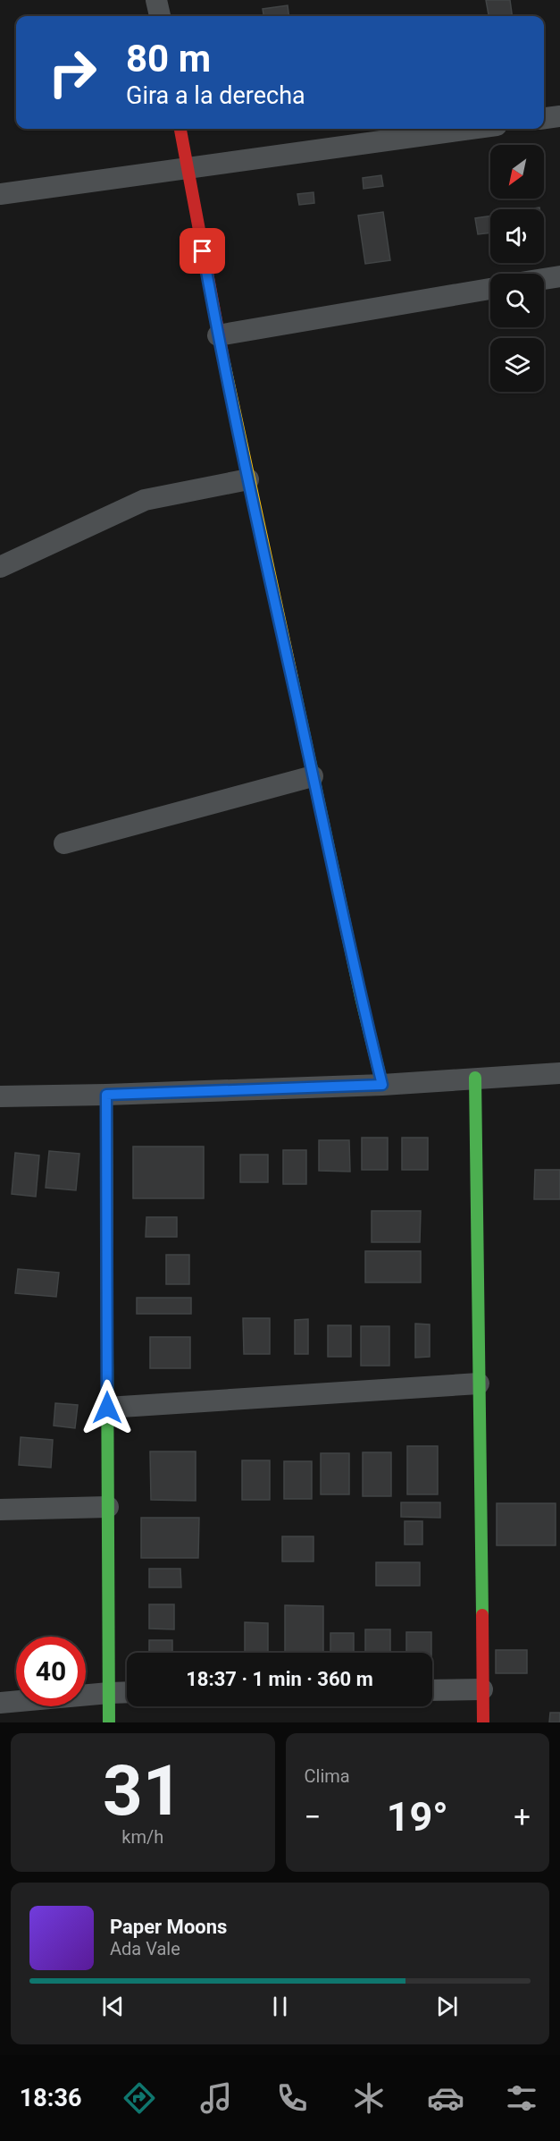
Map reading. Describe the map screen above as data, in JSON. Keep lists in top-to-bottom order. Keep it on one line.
{"north":"bottom left","page":{"turn":["80 m","Gira a la derecha"],"limit":"40","trip":"18:37 · 1 min · 360 m","tile":[["31","km/h"],"Clima"],"heat":["−","19°","+"],"song":["Paper Moons","Ada Vale"],"tabs":"18:36"}}
